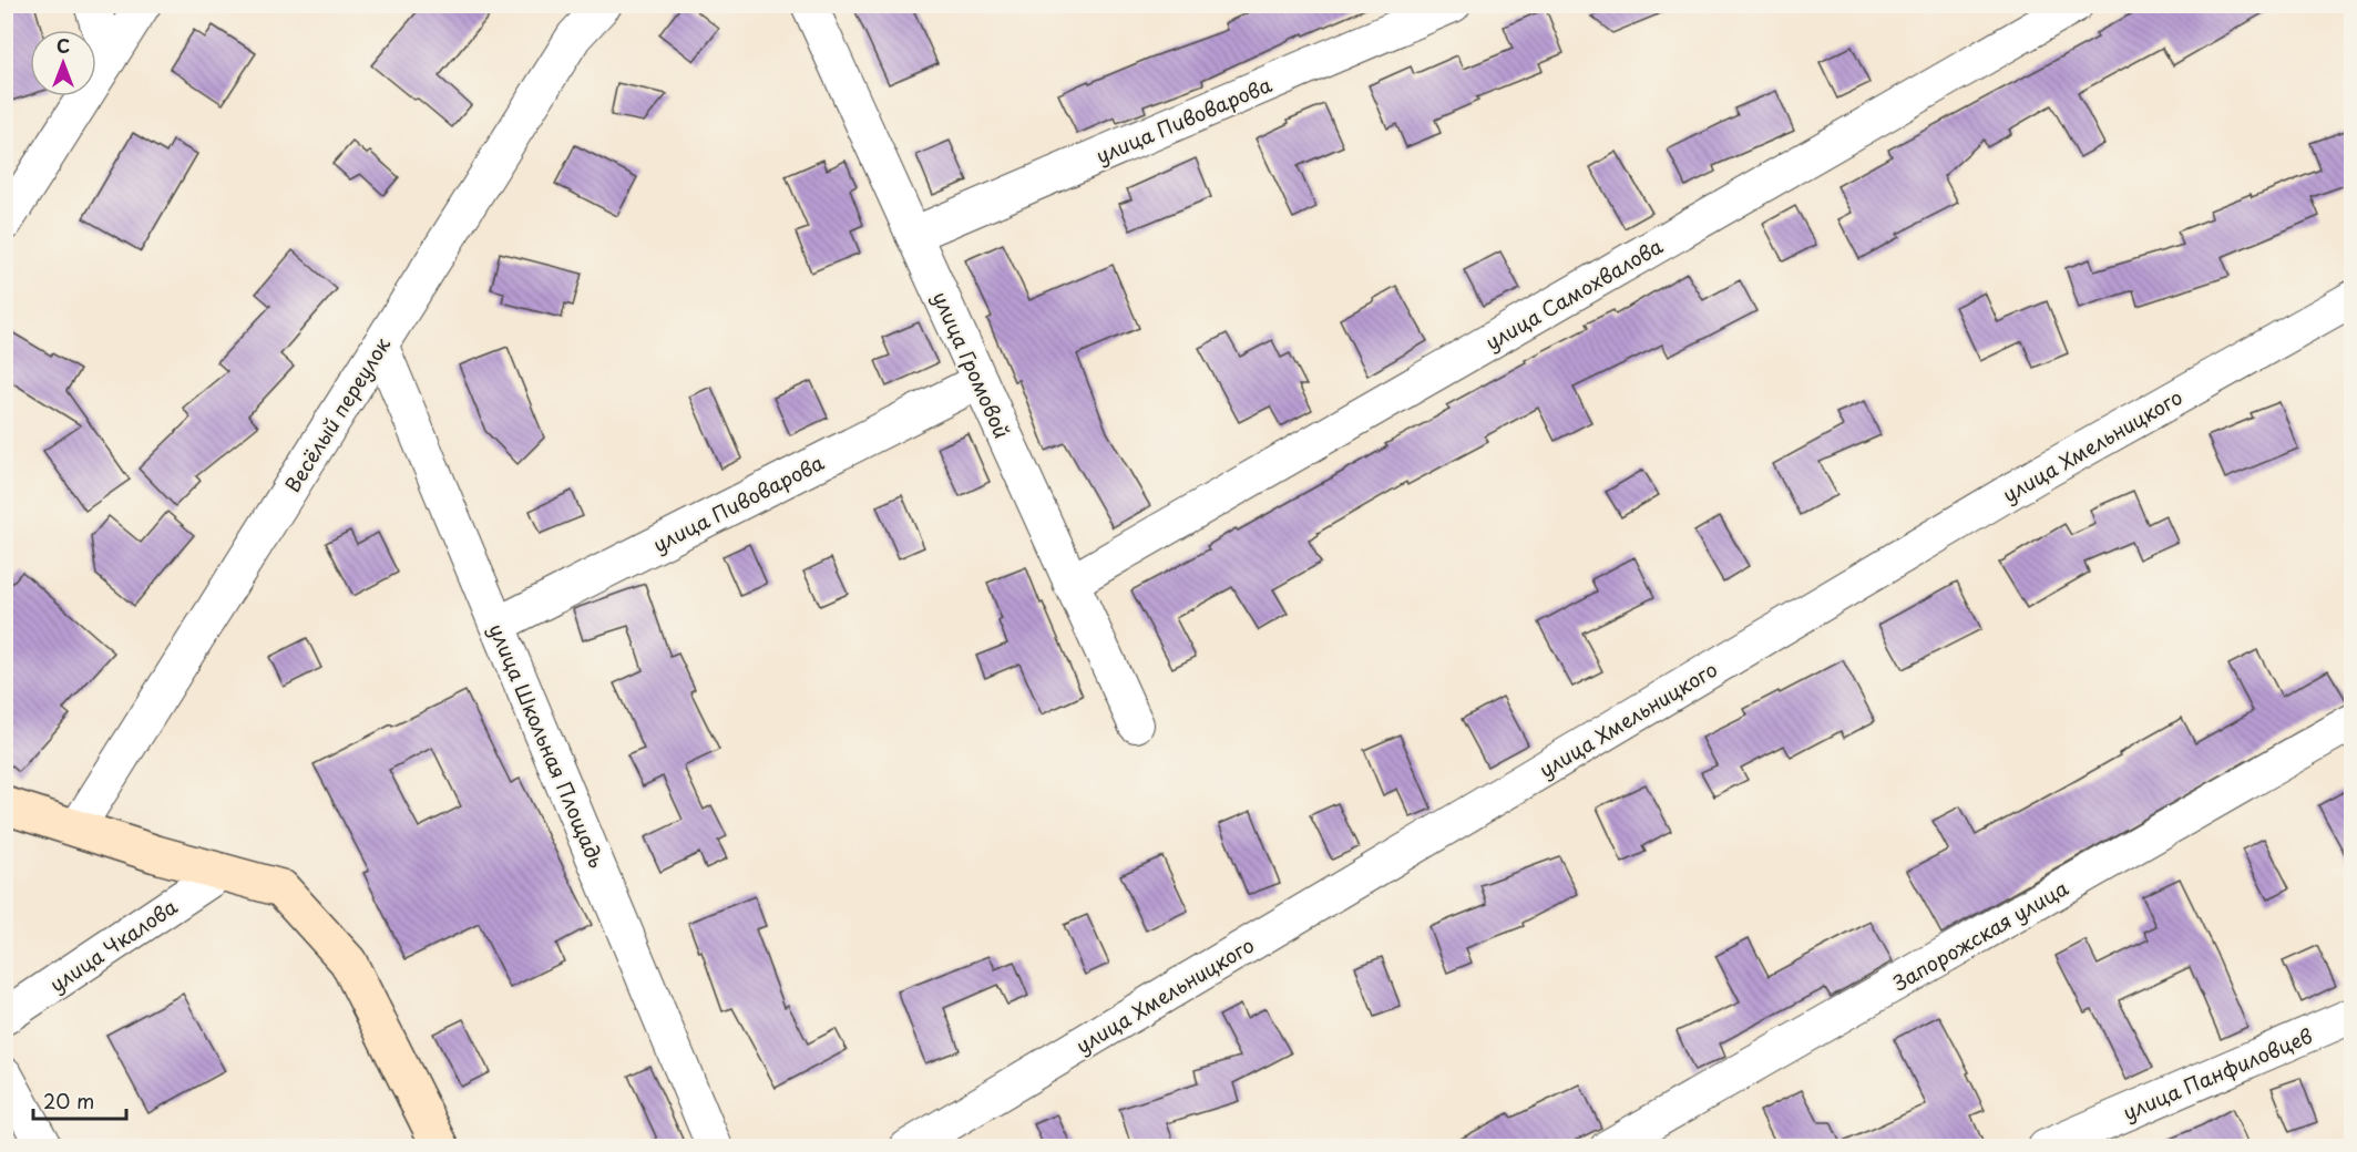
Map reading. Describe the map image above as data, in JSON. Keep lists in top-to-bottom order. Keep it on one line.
{"streets":{"street":["улица Пивоварова","улица Самохвалова","улица Громовой","Весёлый переулок","улица Хмельницкого","улица Школьная Площадь","Запорожская улица","улица Чкалова","улица Панфиловцев"]},"crossings":[["улица Пивоварова","улица Громовой"],["улица Пивоварова","улица Школьная Площадь"],["улица Самохвалова","улица Громовой"],["Весёлый переулок","улица Школьная Площадь"]],"scale_bar":"20 m","north":"top"}
